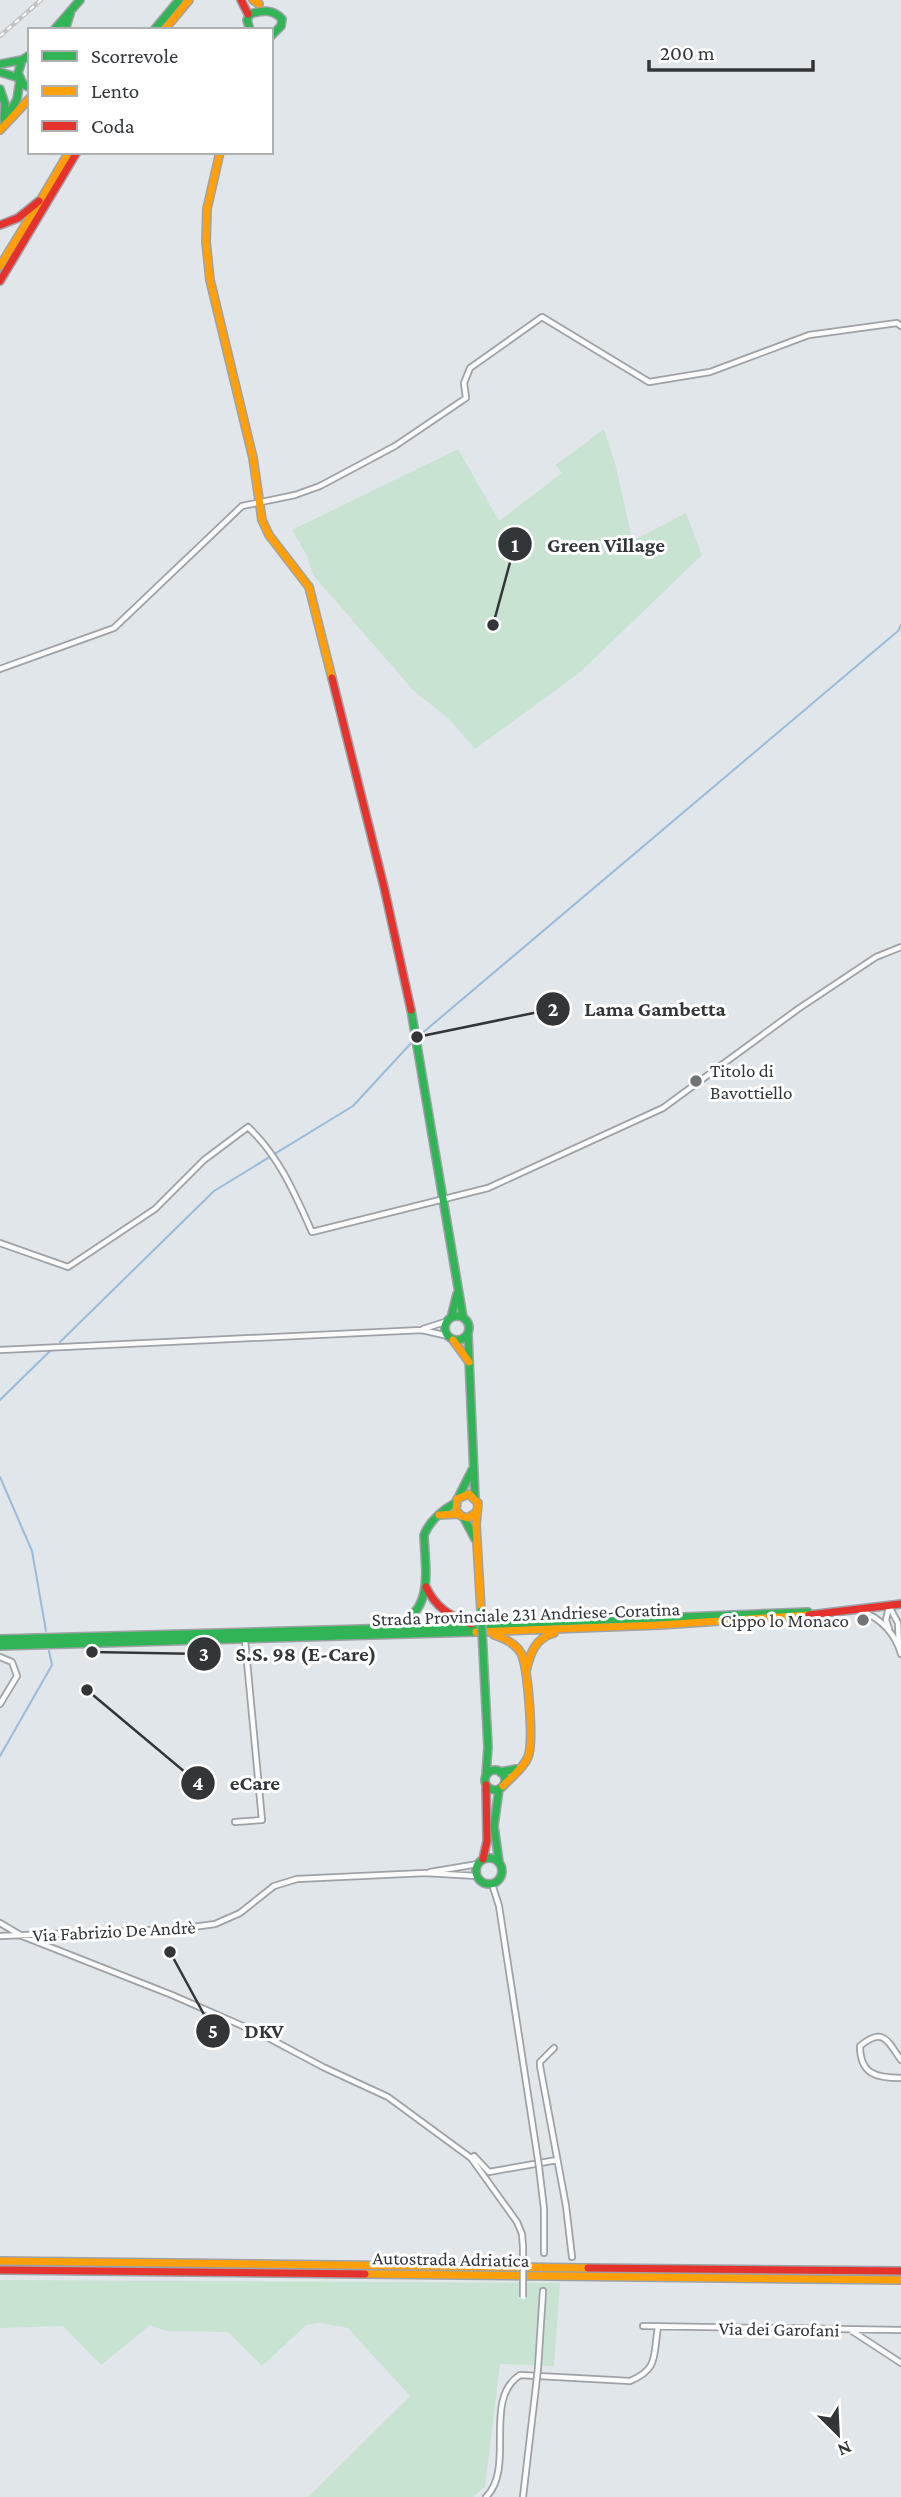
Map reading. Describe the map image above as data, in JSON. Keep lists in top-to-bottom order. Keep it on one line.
{"streets":{"main road":["Strada Provinciale 231 Andriese-Coratina","Autostrada Adriatica"],"street":["Via Fabrizio De Andrè","Via dei Garofani"]},"places":["Green Village","Lama Gambetta","Titolo di Bavottiello","Cippo lo Monaco","S.S. 98 (E-Care)","eCare","DKV"],"legend":["Scorrevole","Lento","Coda"],"scale_bar":"200 m","north":"bottom right"}
